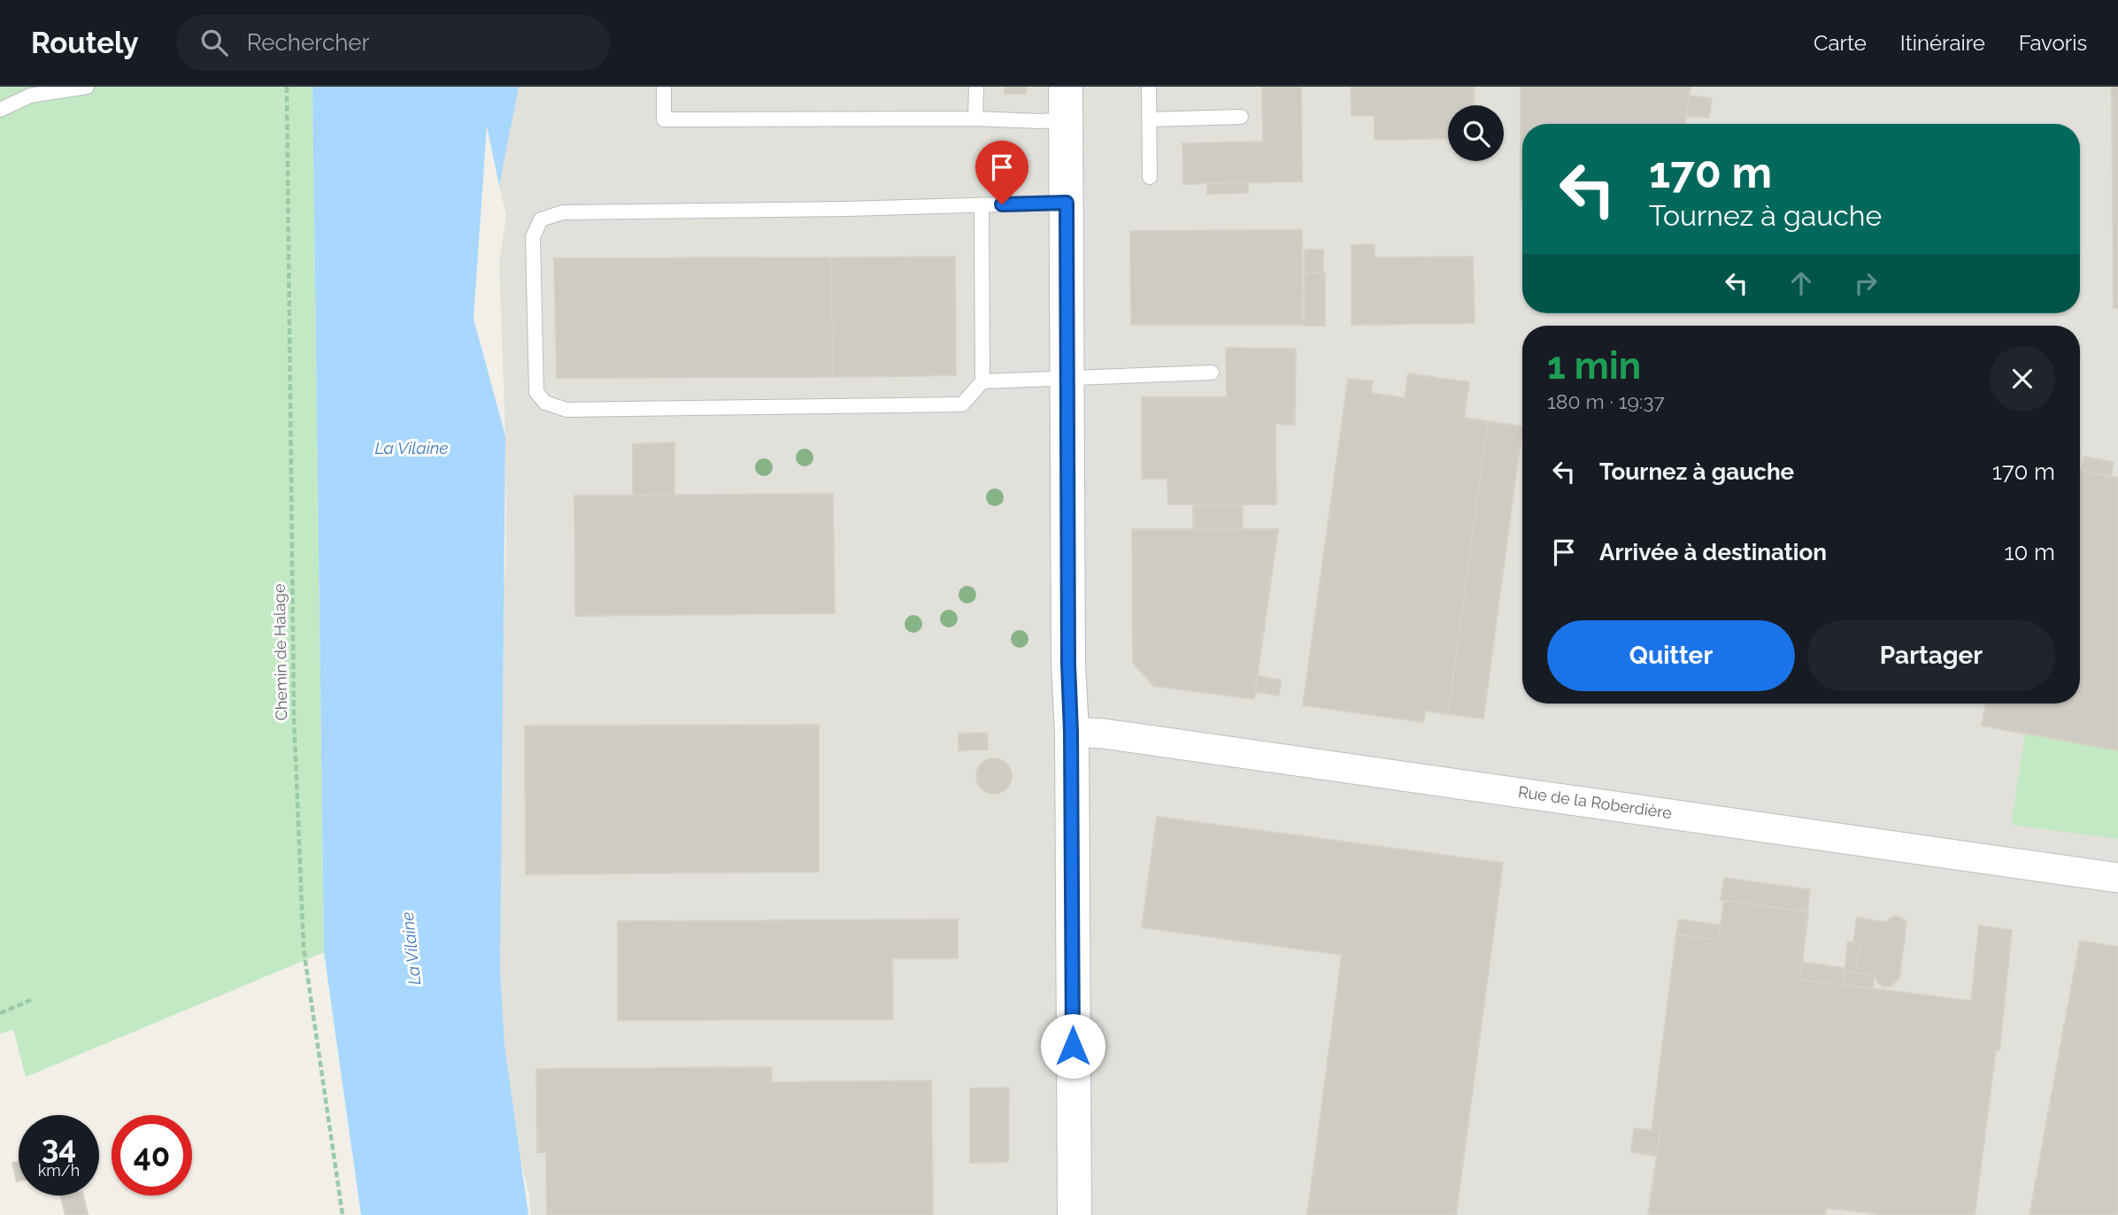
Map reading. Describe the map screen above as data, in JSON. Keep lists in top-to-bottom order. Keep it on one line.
{"streets":{"street":["Rue de la Roberdière"],"path":["Chemin de Halage"]},"water":["La Vilaine"],"page":{"header":"Routely","search":"Rechercher","nav":["Carte","Itinéraire","Favoris"],"turn":["170 m","Tournez à gauche"],"heading":["1 min","180 m · 19:37"],"list":[{"name":"Tournez à gauche","value":"170 m"},{"name":"Arrivée à destination","value":"10 m"}],"buttons":["Quitter","Partager"],"speed":"34 km/h","limit":"40"}}
